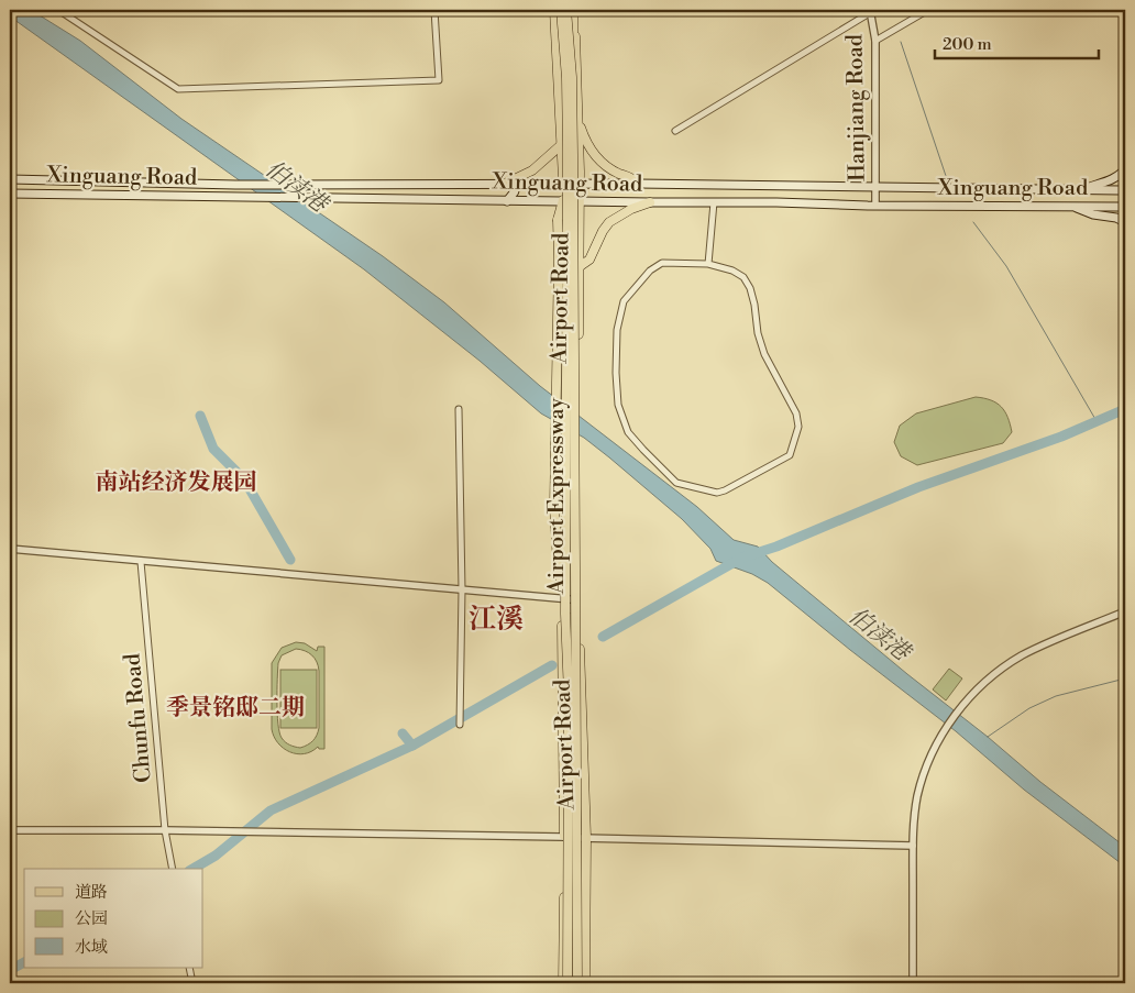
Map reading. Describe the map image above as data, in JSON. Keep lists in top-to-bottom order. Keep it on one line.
{"streets":{"main road":["Xinguang Road","Airport Road","Airport Expressway"],"street":["Hanjiang Road","Chunfu Road"]},"crossings":[["Hanjiang Road","Xinguang Road"],["Xinguang Road","Airport Road"],["Airport Road","Airport Expressway"]],"districts":["南站经济发展园","江溪","季景铭邸二期"],"water":["伯渎港"],"legend":["道路","公园","水域"],"scale_bar":"200 m"}
